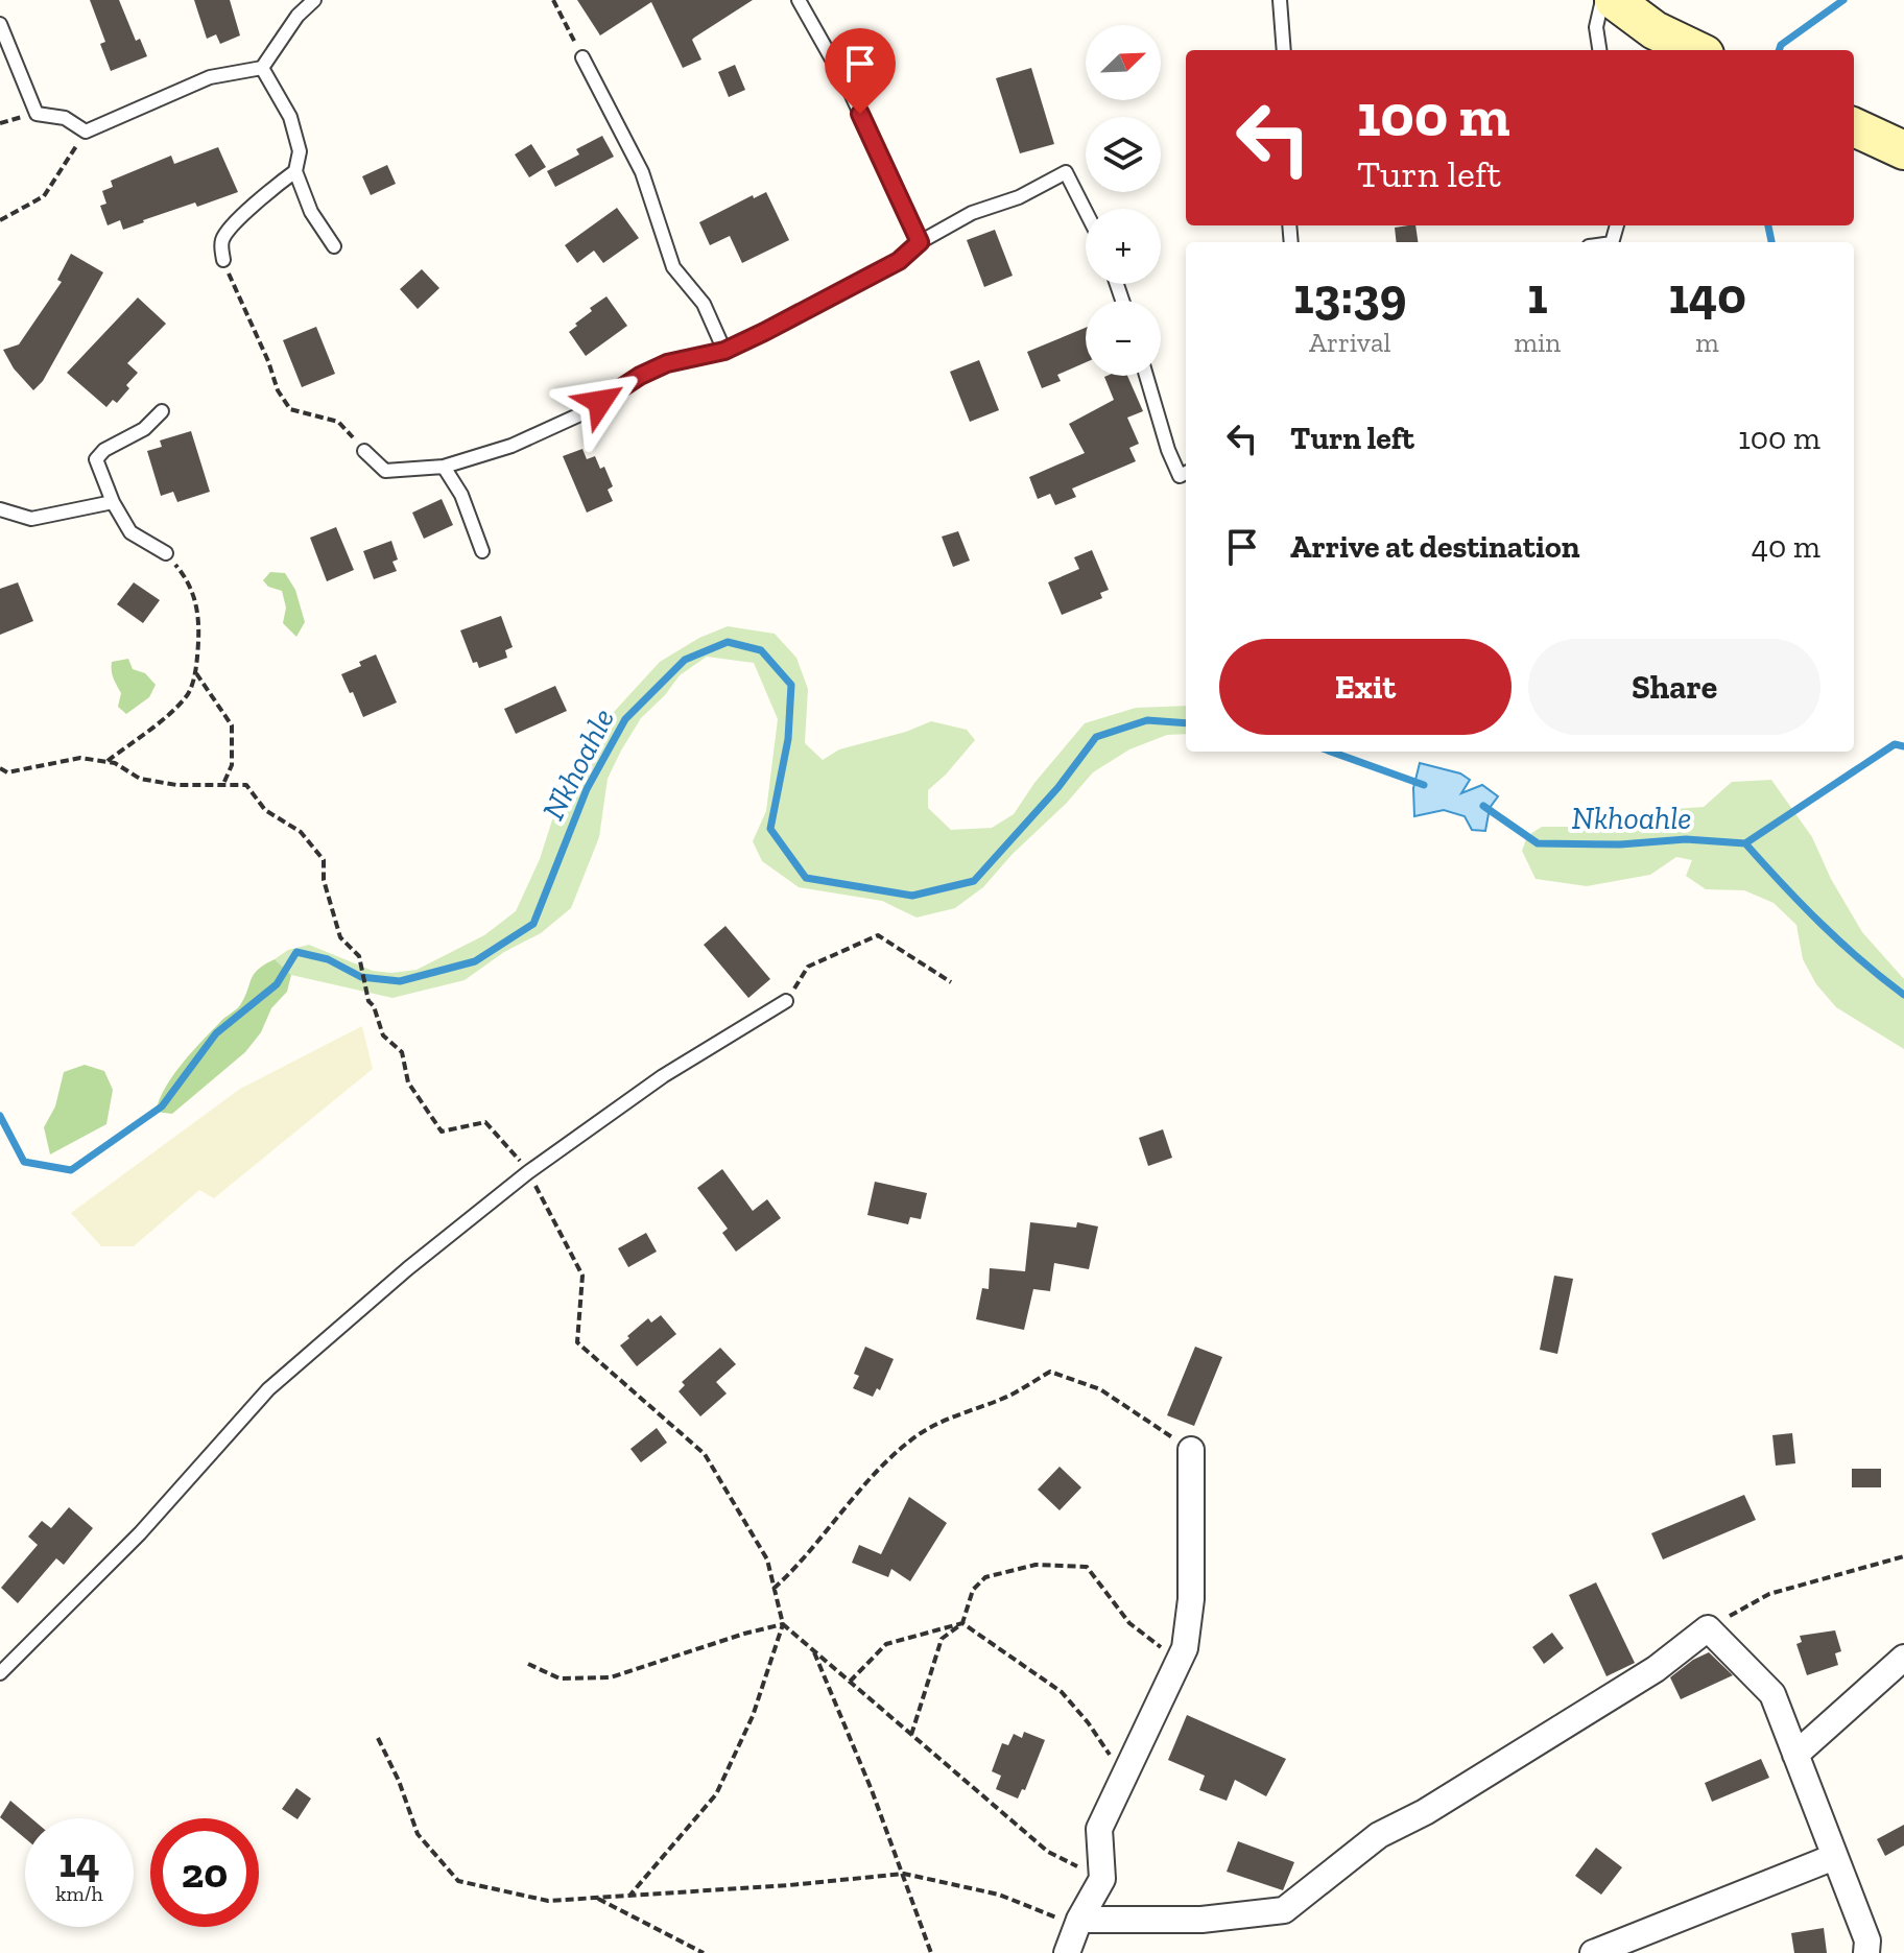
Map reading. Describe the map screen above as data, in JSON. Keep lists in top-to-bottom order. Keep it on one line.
{"water":["Nkhoahle"],"north":"top right","page":{"map_buttons":["+","−"],"turn":["100 m","Turn left"],"eta":["13:39","Arrival","1","min","140","m"],"list":[{"name":"Turn left","value":"100 m"},{"name":"Arrive at destination","value":"40 m"}],"buttons":["Exit","Share"],"speed":"14 km/h","limit":"20"}}
